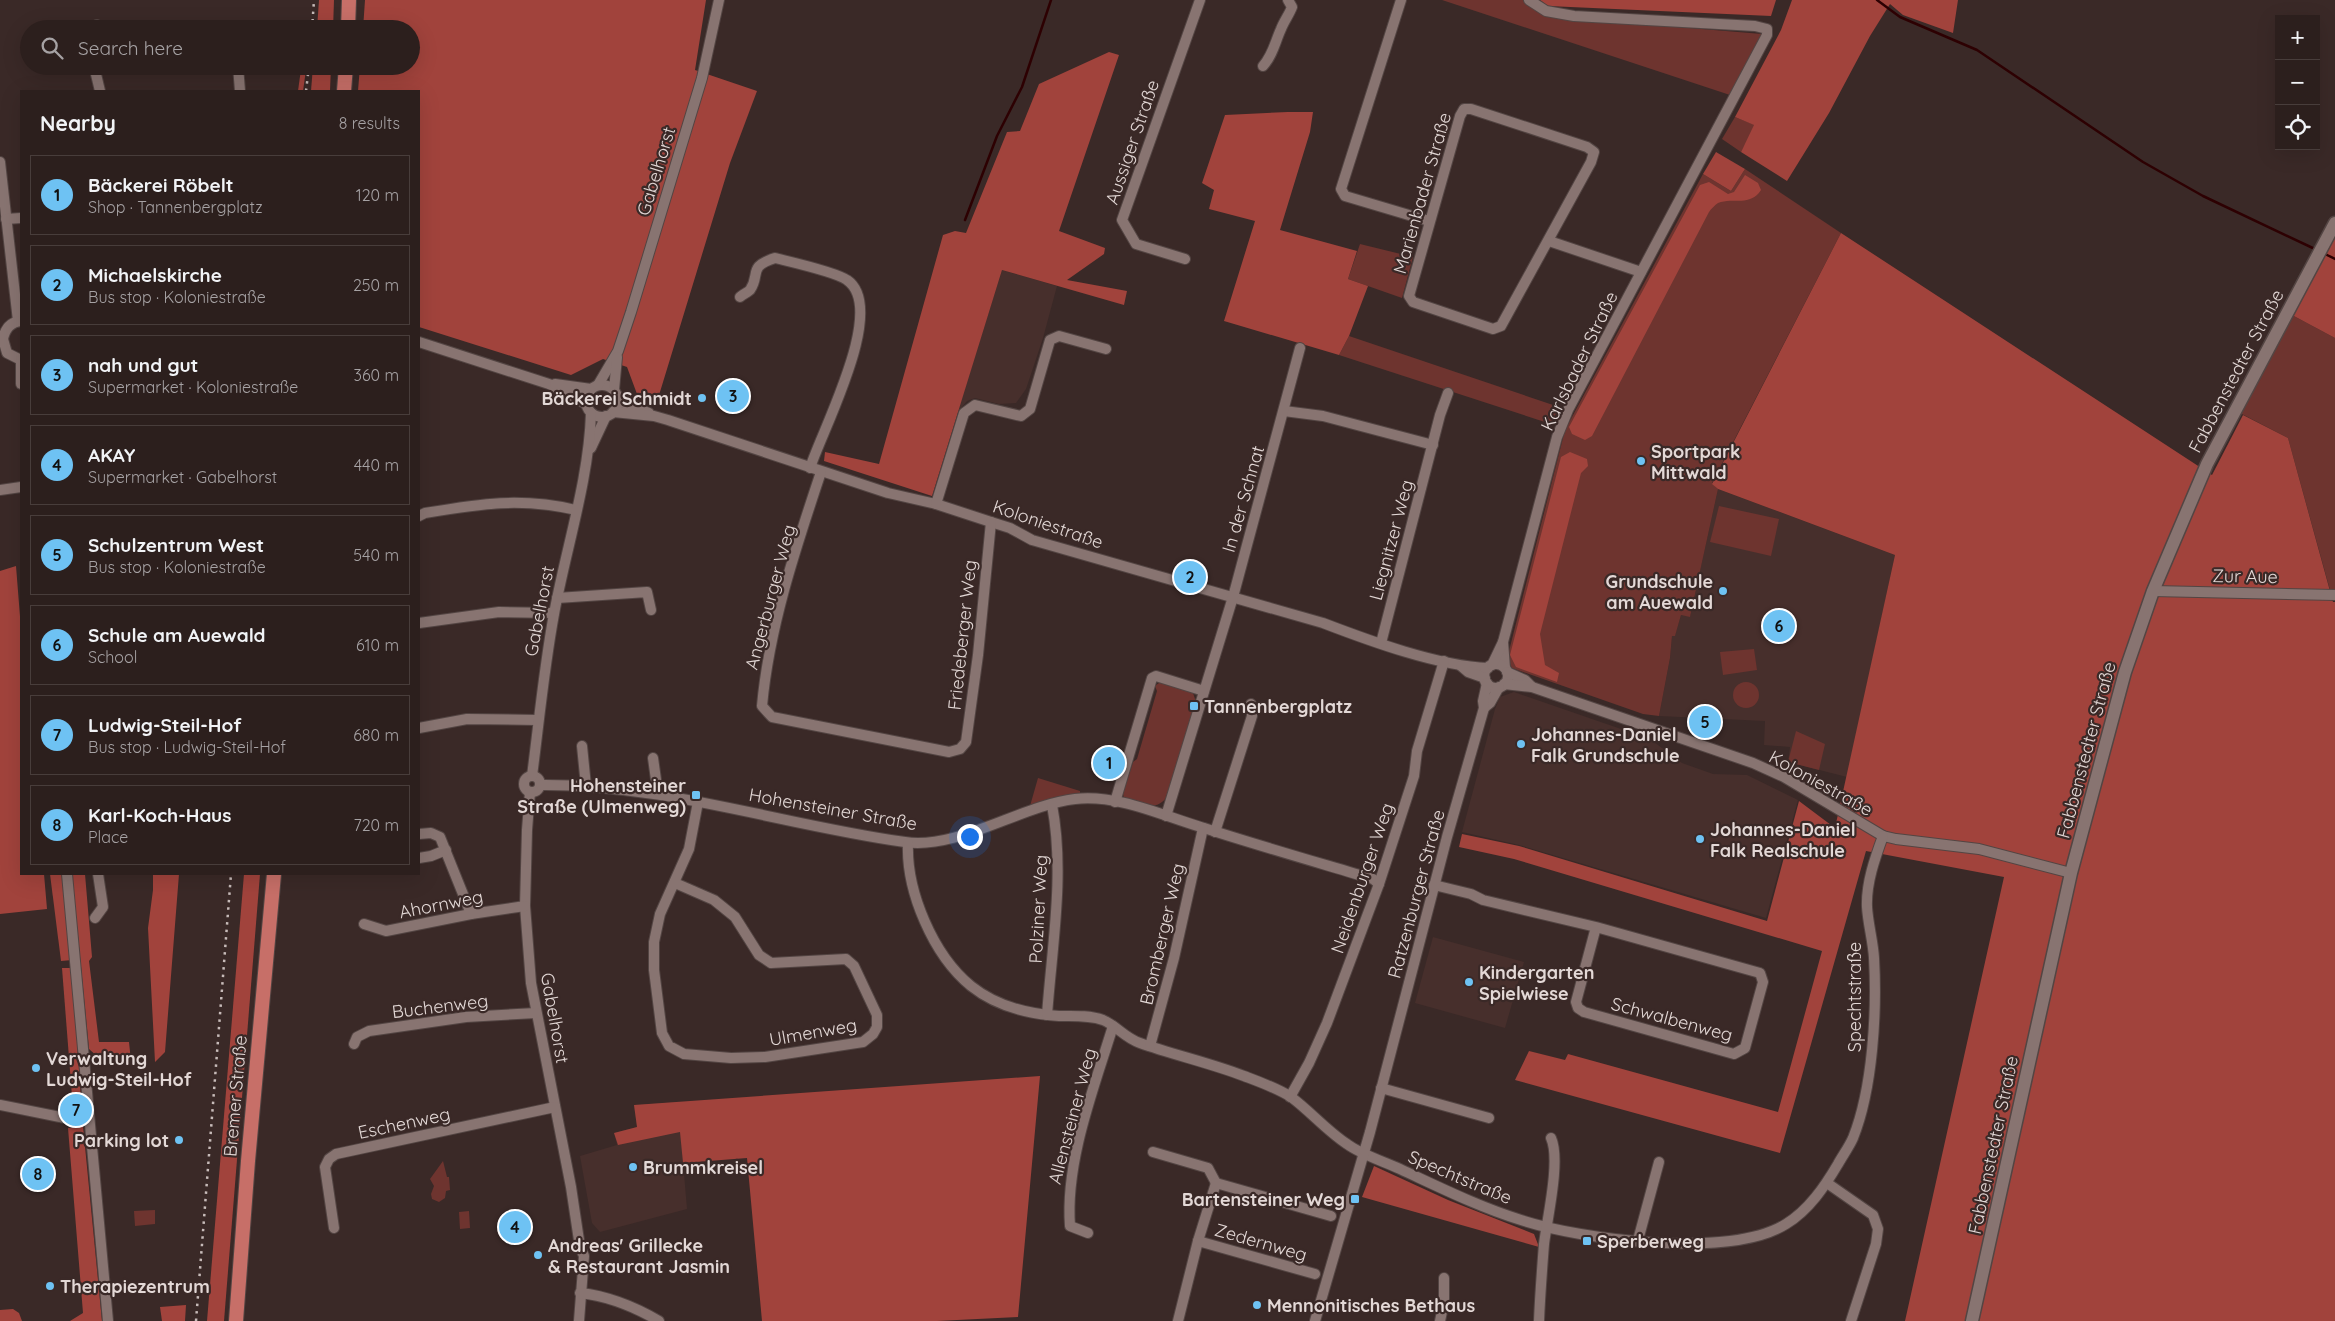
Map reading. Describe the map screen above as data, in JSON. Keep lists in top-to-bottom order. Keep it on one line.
{"streets":{"main road":["Bremer Straße"],"street":["Aussiger Straße","Gabelhorst","Marienbader Straße","Karlsbader Straße","Fabbenstedter Straße","In der Schnat","Koloniestraße","Liegnitzer Weg","Zur Aue","Angerburger Weg","Friedeberger Weg","Hohensteiner Straße","Neidenburger Weg","Ratzenburger Straße","Ahornweg","Polziner Weg","Bromberger Weg","Spechtstraße","Buchenweg","Schwalbenweg","Ulmenweg","Allensteiner Weg","Eschenweg","Zedernweg"]},"crossings":[["Gabelhorst","Koloniestraße"],["Gabelhorst","Hohensteiner Straße"],["Gabelhorst","Ahornweg"],["Gabelhorst","Buchenweg"],["Gabelhorst","Eschenweg"],["Karlsbader Straße","Koloniestraße"],["Karlsbader Straße","Ratzenburger Straße"],["Fabbenstedter Straße","Koloniestraße"],["Fabbenstedter Straße","Zur Aue"],["In der Schnat","Koloniestraße"],["Koloniestraße","Liegnitzer Weg"],["Koloniestraße","Angerburger Weg"],["Koloniestraße","Friedeberger Weg"],["Koloniestraße","Neidenburger Weg"],["Koloniestraße","Ratzenburger Straße"],["Koloniestraße","Spechtstraße"],["Angerburger Weg","Friedeberger Weg"],["Hohensteiner Straße","Polziner Weg"],["Hohensteiner Straße","Ulmenweg"],["Ratzenburger Straße","Spechtstraße"],["Ratzenburger Straße","Schwalbenweg"]],"places":{"other":["Bäckerei Schmidt","Sportpark Mittwald","Grundschule am Auewald","Johannes-Daniel Falk Grundschule","Johannes-Daniel Falk Realschule","Kindergarten Spielwiese","Verwaltung Ludwig-Steil-Hof","Parking lot","Brummkreisel","Andreas' Grillecke & Restaurant Jasmin","Therapiezentrum","Mennonitisches Bethaus"],"transit":["Tannenbergplatz","Hohensteiner Straße (Ulmenweg)","Bartensteiner Weg","Sperberweg"]},"page":{"map_buttons":["+","−"],"search":"Search here","heading":["Nearby","8 results"],"list":[{"mark":"1","name":"Bäckerei Röbelt","note":"Shop · Tannenbergplatz","value":"120 m"},{"mark":"2","name":"Michaelskirche","note":"Bus stop · Koloniestraße","value":"250 m"},{"mark":"3","name":"nah und gut","note":"Supermarket · Koloniestraße","value":"360 m"},{"mark":"4","name":"AKAY","note":"Supermarket · Gabelhorst","value":"440 m"},{"mark":"5","name":"Schulzentrum West","note":"Bus stop · Koloniestraße","value":"540 m"},{"mark":"6","name":"Schule am Auewald","note":"School","value":"610 m"},{"mark":"7","name":"Ludwig-Steil-Hof","note":"Bus stop · Ludwig-Steil-Hof","value":"680 m"},{"mark":"8","name":"Karl-Koch-Haus","note":"Place","value":"720 m"}],"pins":["3","2","6","5","1","7","8","4"]}}
